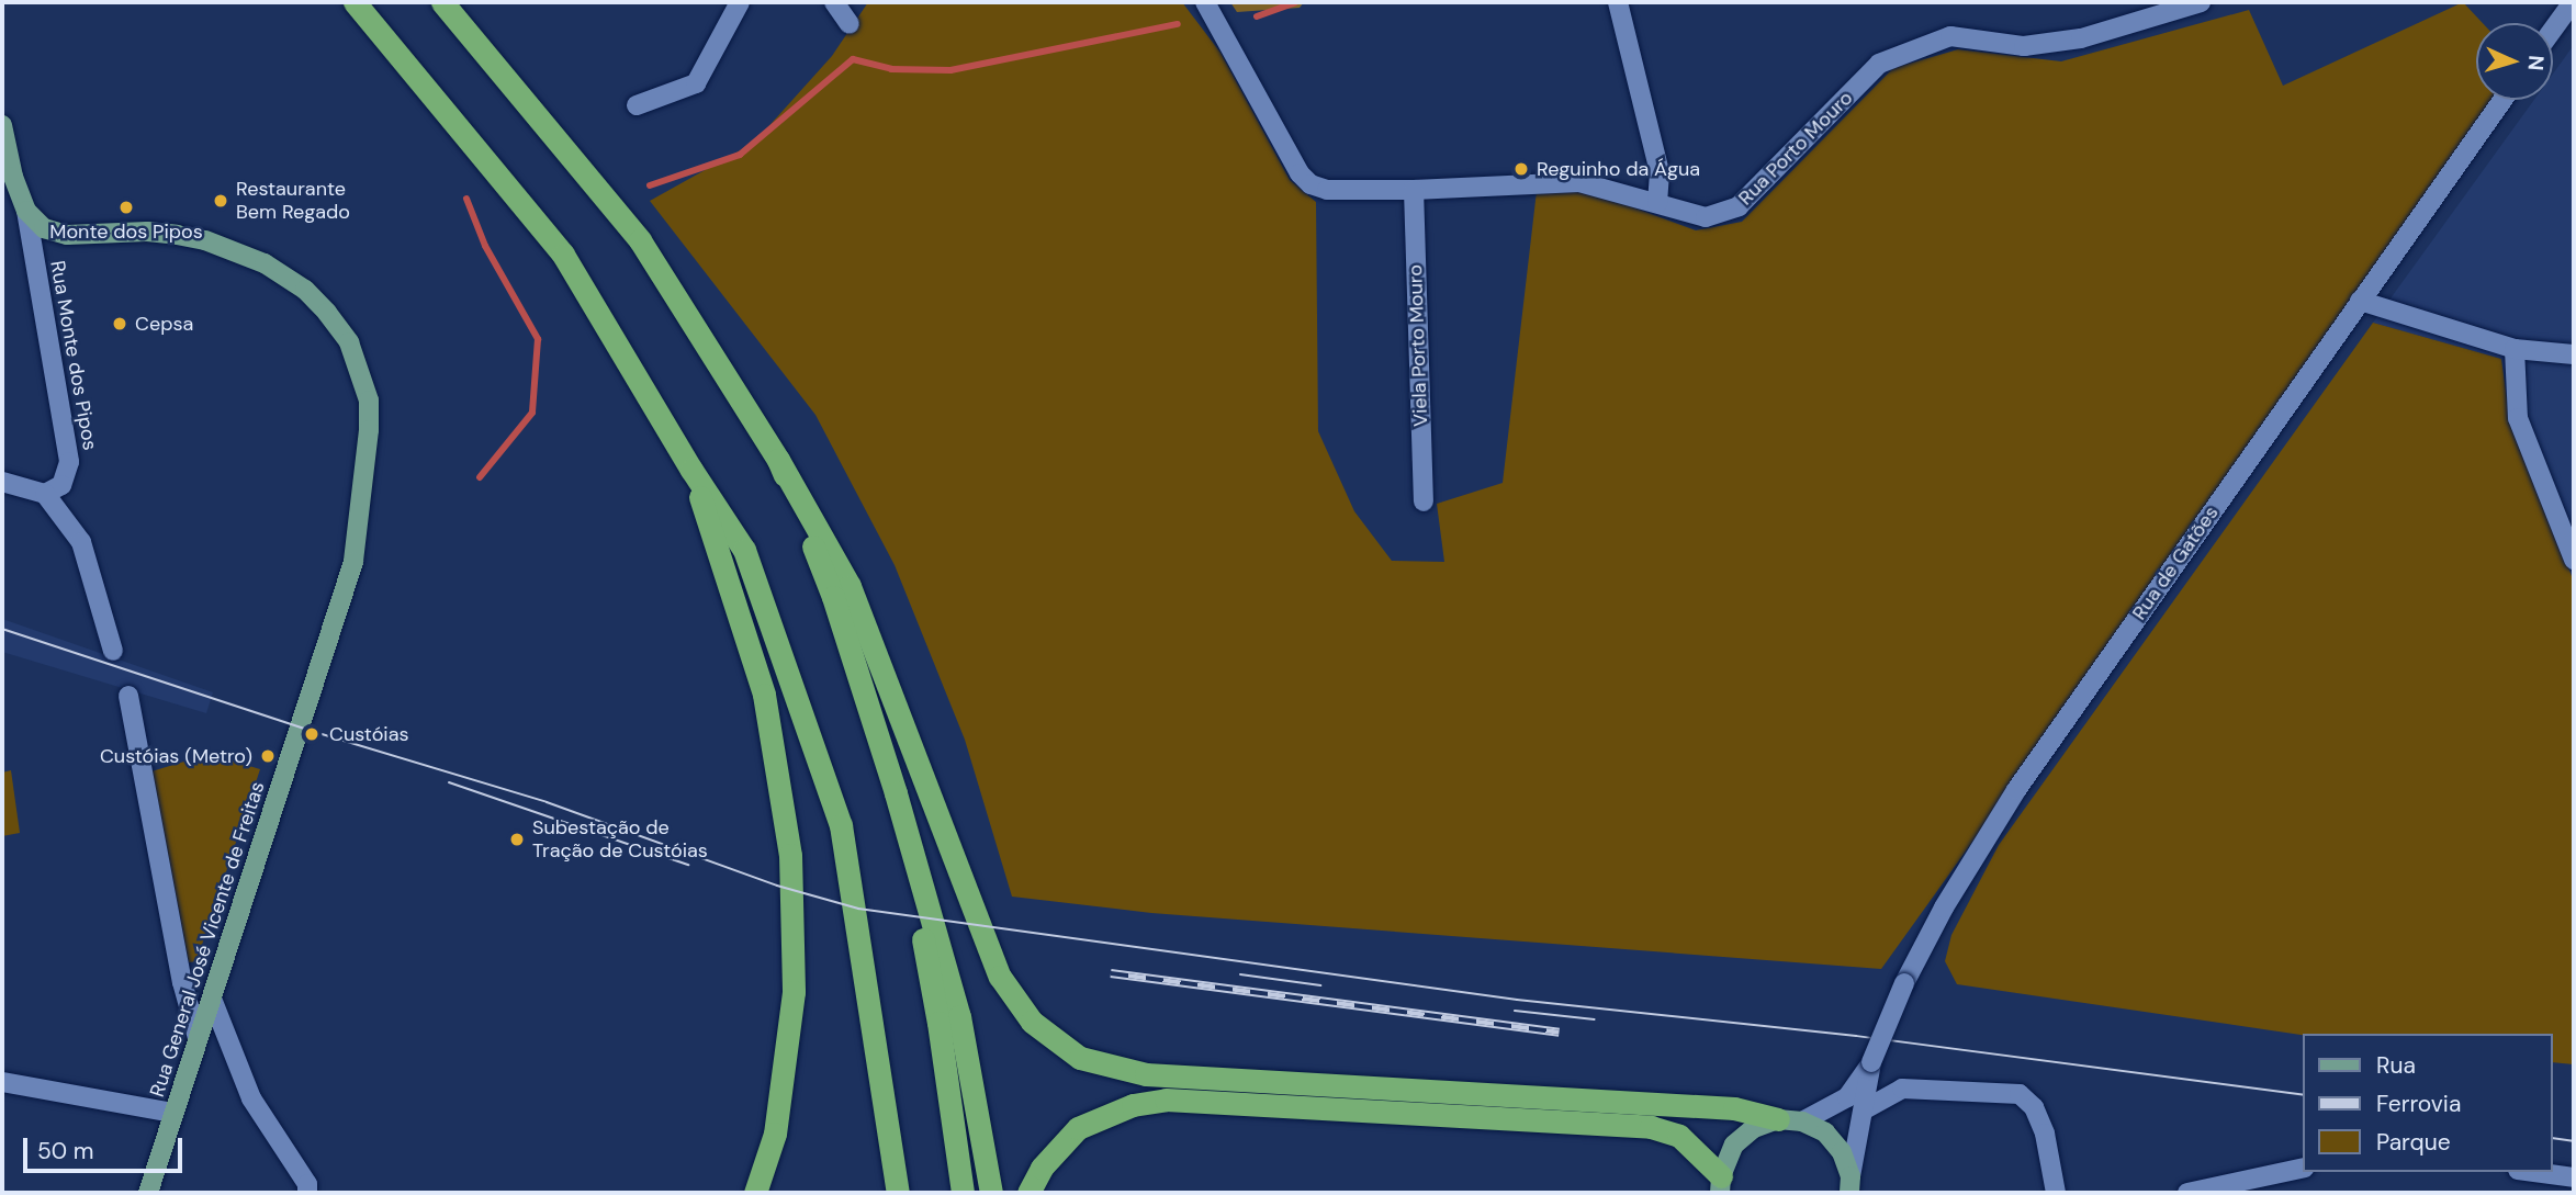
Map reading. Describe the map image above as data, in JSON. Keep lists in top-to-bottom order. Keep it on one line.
{"streets":{"main road":["Rua Monte dos Pipos","Rua General José Vicente de Freitas"],"street":["Rua Porto Mouro","Viela Porto Mouro","Rua de Gatões"]},"crossings":[["Rua Porto Mouro","Viela Porto Mouro"],["Rua Monte dos Pipos","Rua General José Vicente de Freitas"]],"places":["Reguinho da Água","Restaurante Bem Regado","Monte dos Pipos","Cepsa","Custóias","Custóias (Metro)","Subestação de Tração de Custóias"],"legend":["Rua","Ferrovia","Parque"],"scale_bar":"50 m","north":"right"}
